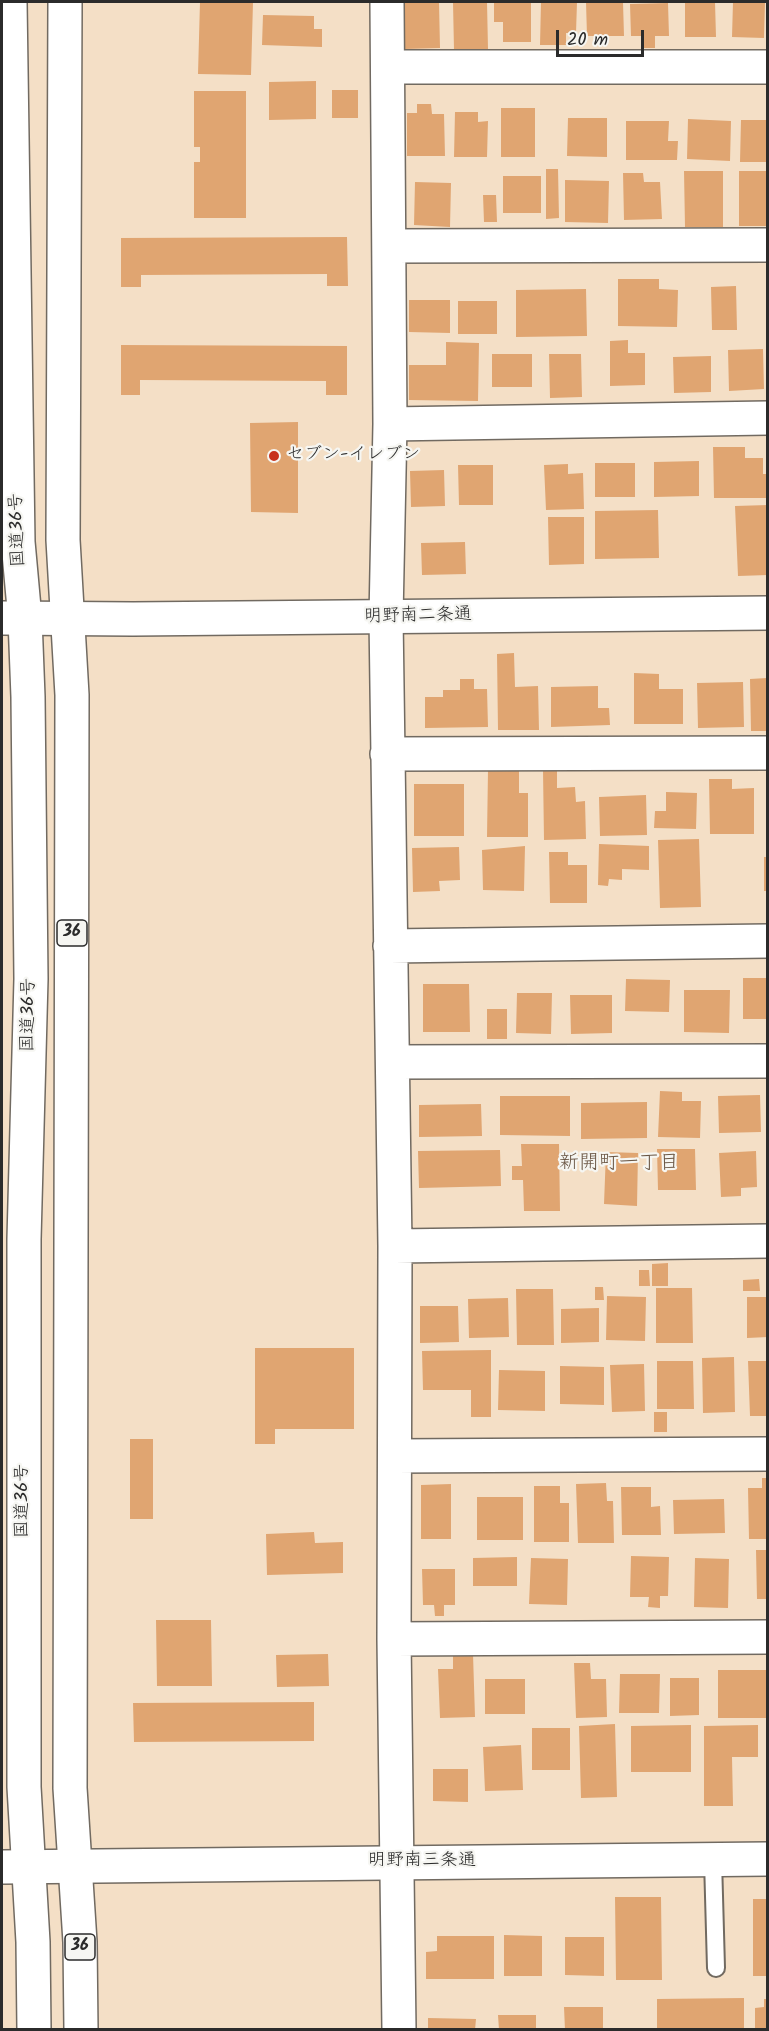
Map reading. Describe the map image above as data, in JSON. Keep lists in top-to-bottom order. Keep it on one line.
{"streets":{"main road":["国道36号","明野南二条通","36","明野南三条通"]},"crossings":[["国道36号","明野南二条通"],["国道36号","明野南三条通"],["明野南二条通","36"],["36","明野南三条通"]],"districts":["新開町一丁目"],"places":["セブン-イレブン"],"scale_bar":"20 m"}
